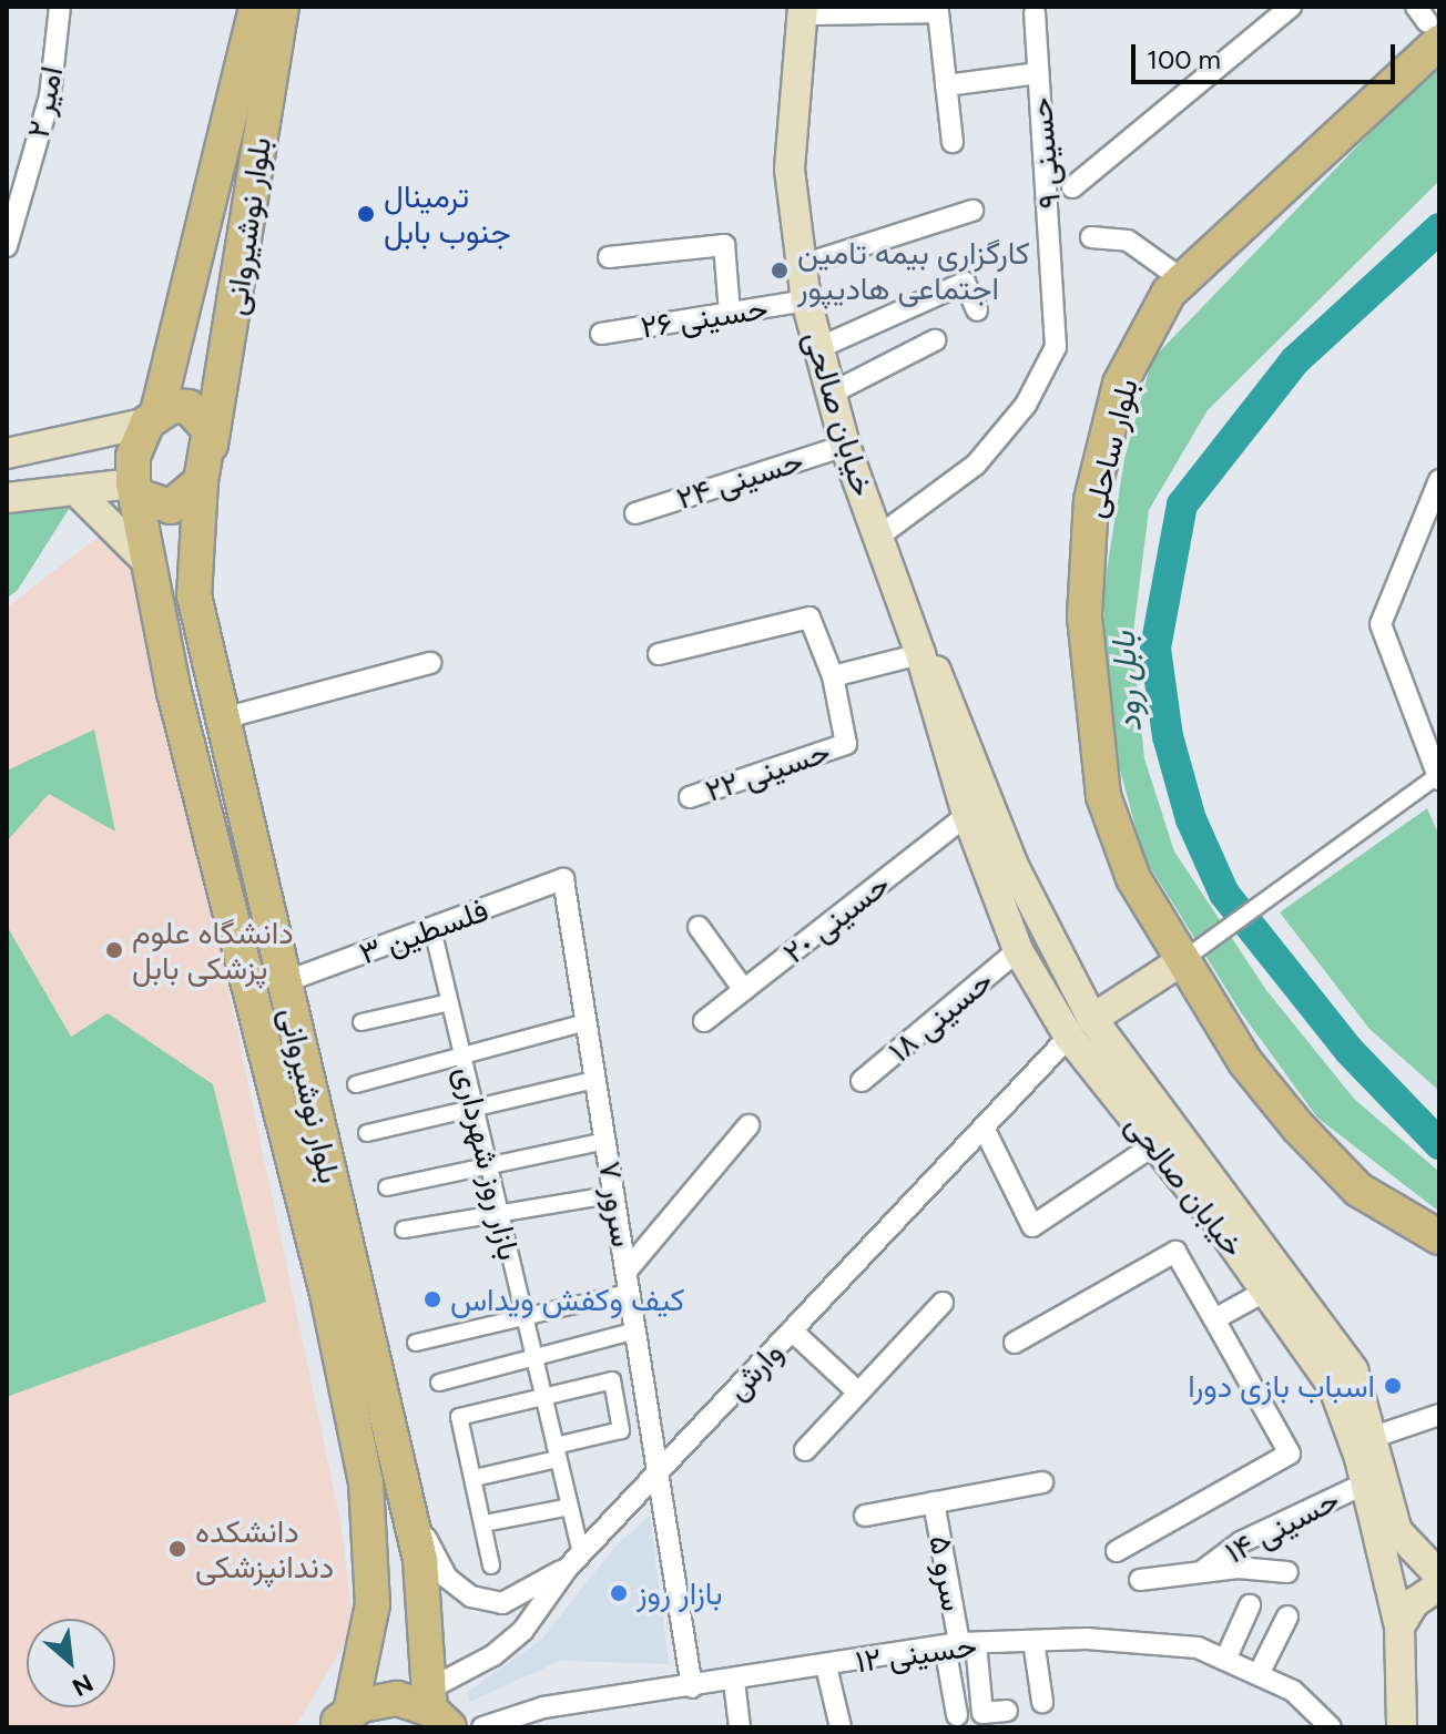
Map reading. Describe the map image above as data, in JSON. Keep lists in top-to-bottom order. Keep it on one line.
{"streets":{"main road":["بلوار نوشیروانی","خيابان صالحی","بلوار ساحلی"],"street":["امیر ۲","حسینی ٩","حسینی ۲۶","حسینی ۲۴","حسینی ۲۲","حسینی ٢٠","فلسطین ۳","حسینی ۱۸","بازار روز شهرداری","سرور ۷","وارش","حسینی ۱۴","سرو ۵","حسینی ۱۲"]},"crossings":[["حسینی ٩","خيابان صالحی"],["بلوار نوشیروانی","فلسطین ۳"],["بلوار نوشیروانی","وارش"],["حسینی ۲۶","خيابان صالحی"],["خيابان صالحی","حسینی ۲۴"],["خيابان صالحی","حسینی ٢٠"],["خيابان صالحی","حسینی ۱۸"],["خيابان صالحی","وارش"],["خيابان صالحی","حسینی ۱۴"],["فلسطین ۳","بازار روز شهرداری"],["فلسطین ۳","سرور ۷"],["بازار روز شهرداری","وارش"],["سرور ۷","وارش"],["سرور ۷","حسینی ۱۲"],["سرو ۵","حسینی ۱۲"]],"water":["بابل رود"],"places":["ترمینال جنوب بابل","کارگزاری بیمه تامین اجتماعی هادیپور","دانشگاه علوم پزشکی بابل","کیف و‌کفش ویداس","اسباب بازی دورا","دانشکده دندانپزشکی","بازار روز"],"scale_bar":"100 m","north":"bottom right"}
